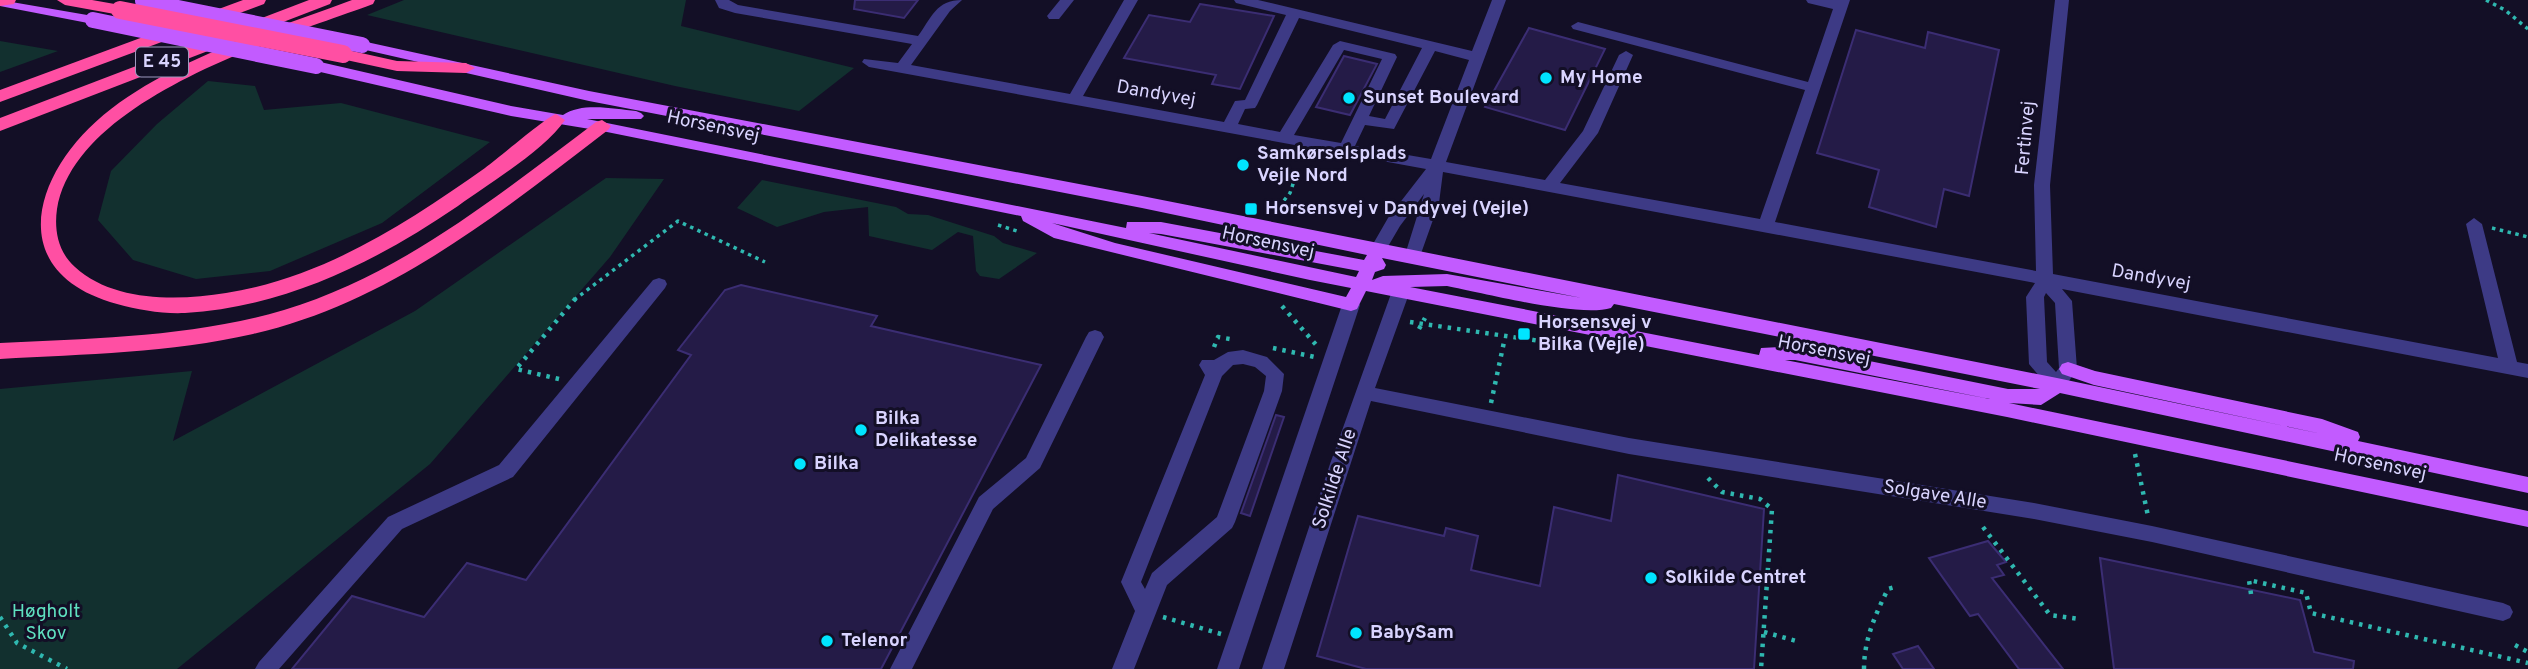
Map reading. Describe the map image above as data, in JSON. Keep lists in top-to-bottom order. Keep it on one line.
{"streets":{"highway":["E 45"],"main road":["Horsensvej"],"street":["Dandyvej","Fertinvej","Solkilde Alle","Solgave Alle"]},"crossings":[["Dandyvej","Fertinvej"],["Horsensvej","Fertinvej"],["Horsensvej","Solkilde Alle"],["Solkilde Alle","Solgave Alle"]],"parks":["Høgholt Skov"],"places":{"other":["My Home","Sunset Boulevard","Samkørselsplads Vejle Nord","Bilka Delikatesse","Bilka","Solkilde Centret","BabySam","Telenor"],"transit":["Horsensvej v Dandyvej (Vejle)","Horsensvej v Bilka (Vejle)"]}}
